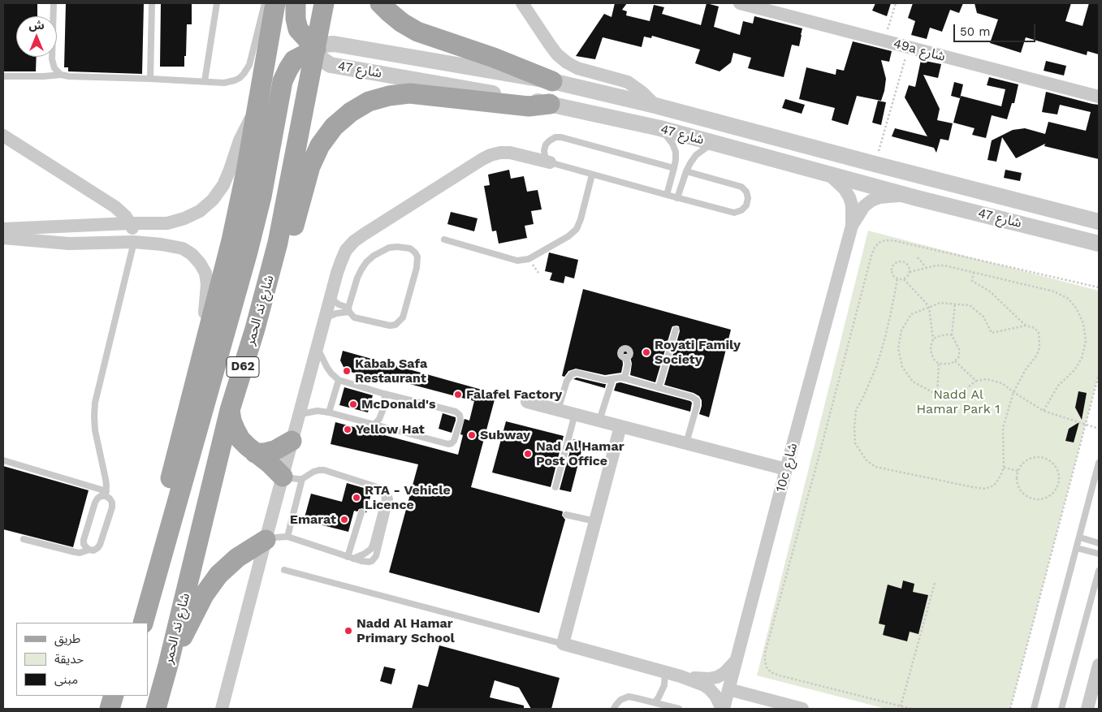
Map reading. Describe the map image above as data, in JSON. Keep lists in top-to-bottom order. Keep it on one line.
{"streets":{"main road":["شارع ند الحمر","D62"],"street":["49a شارع","شارع 47","10c شارع"]},"crossings":[["شارع 47","شارع ند الحمر"],["شارع 47","10c شارع"]],"parks":["Nadd Al Hamar Park 1"],"places":["Royati Family Society","Kabab Safa Restaurant","Falafel Factory","McDonald's","Yellow Hat","Subway","Nad Al Hamar Post Office","RTA - Vehicle Licence","Emarat","Nadd Al Hamar Primary School"],"legend":["طريق","حديقة","مبنى"],"scale_bar":"50 m","north":"top"}
